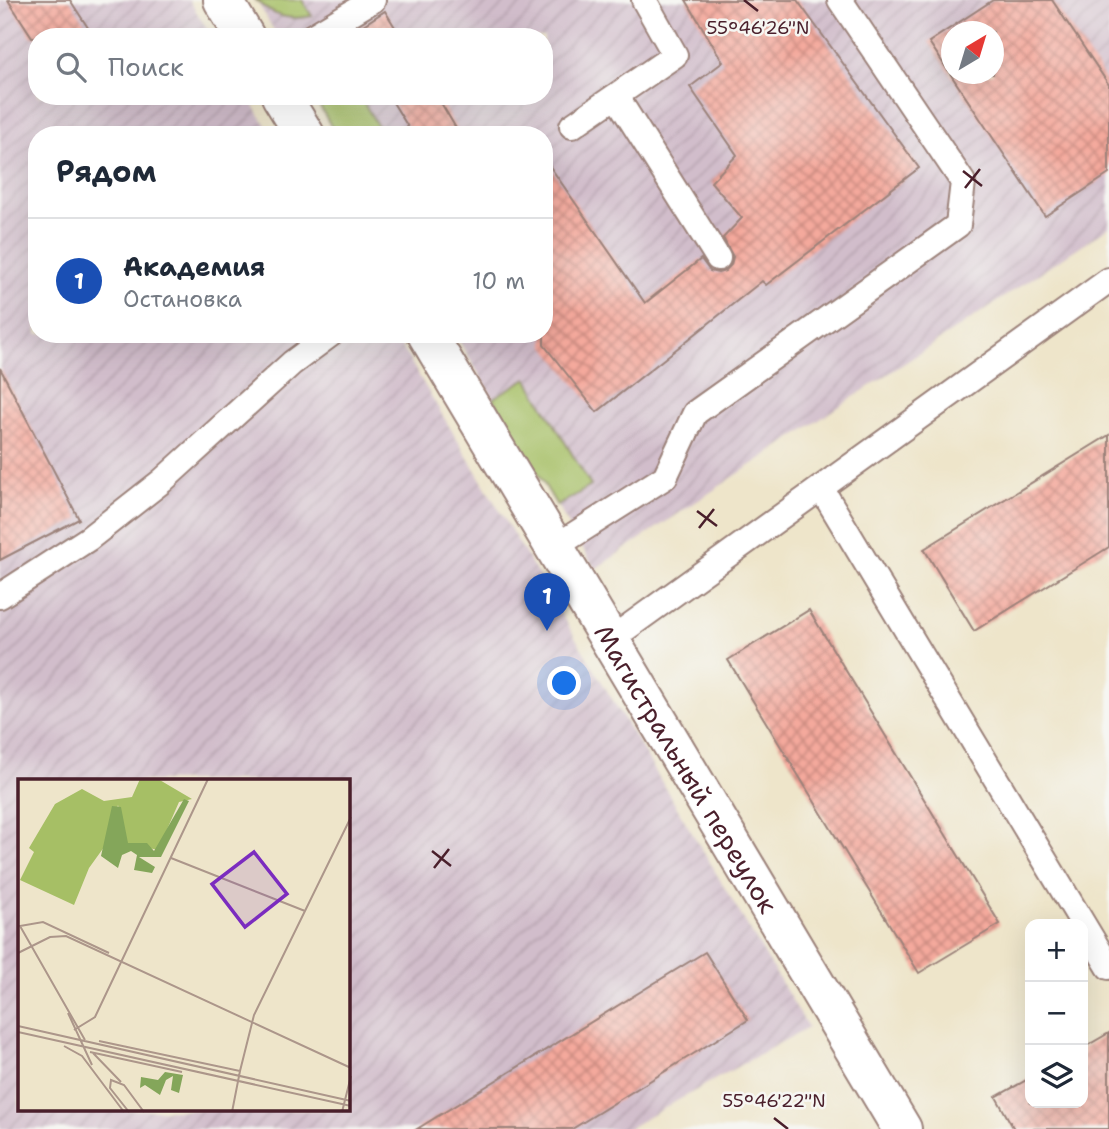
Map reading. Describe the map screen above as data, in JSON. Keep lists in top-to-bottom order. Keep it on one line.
{"streets":{"street":["Магистральный переулок"]},"north":"top right","page":{"search":"Поиск","heading":"Рядом","list":[{"mark":"1","name":"Академия","note":"Остановка","value":"10 m"}],"pins":"1","map_buttons":["+","−"]},"coordinates":["55°46'26\"N","55°46'22\"N"]}
